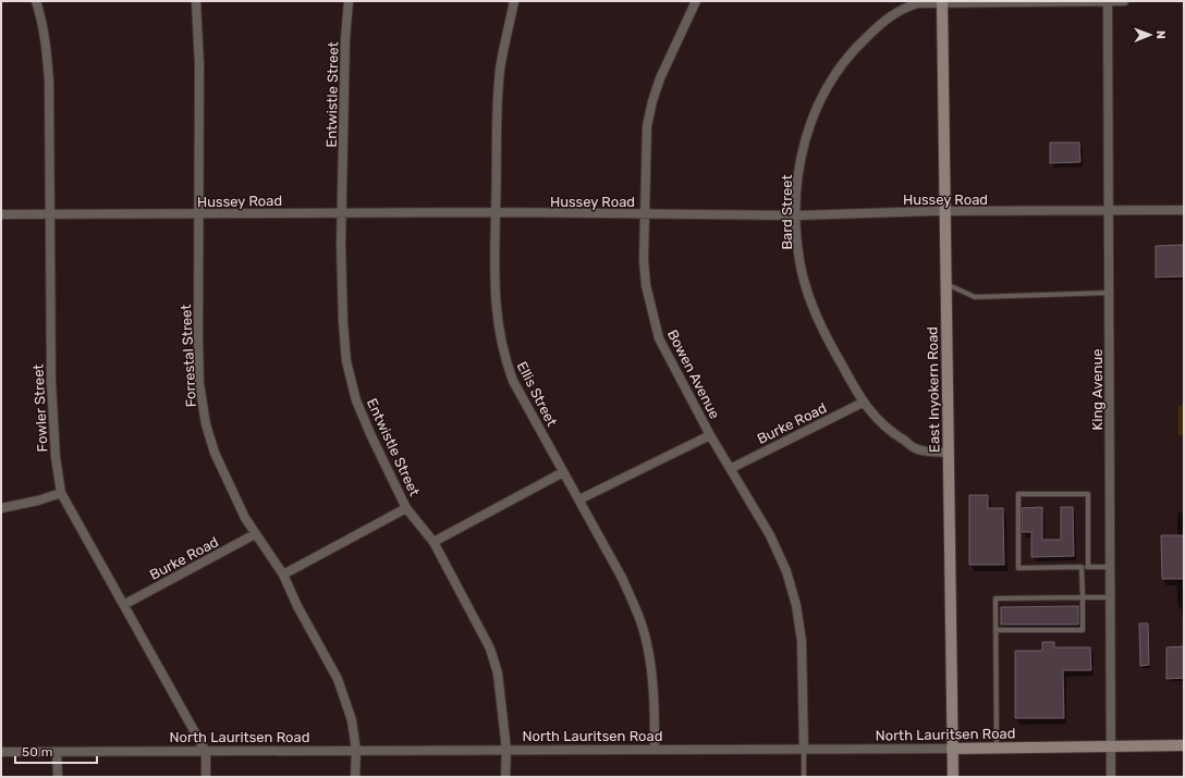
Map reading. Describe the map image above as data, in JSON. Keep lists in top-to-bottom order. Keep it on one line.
{"streets":{"street":["Entwistle Street","Hussey Road","Bard Street","Forrestal Street","Bowen Avenue","East Inyokern Road","King Avenue","Ellis Street","Fowler Street","Burke Road","North Lauritsen Road"]},"crossings":[["Entwistle Street","Hussey Road"],["Entwistle Street","North Lauritsen Road"],["Hussey Road","Bard Street"],["Hussey Road","Forrestal Street"],["Hussey Road","Bowen Avenue"],["Hussey Road","East Inyokern Road"],["Hussey Road","King Avenue"],["Hussey Road","Ellis Street"],["Hussey Road","Fowler Street"],["Bard Street","East Inyokern Road"],["Bard Street","King Avenue"],["Bard Street","Burke Road"],["Forrestal Street","Burke Road"],["Forrestal Street","North Lauritsen Road"],["Bowen Avenue","Burke Road"],["Bowen Avenue","North Lauritsen Road"],["East Inyokern Road","North Lauritsen Road"],["King Avenue","North Lauritsen Road"],["Ellis Street","North Lauritsen Road"],["Fowler Street","Burke Road"],["Fowler Street","North Lauritsen Road"]],"scale_bar":"50 m","north":"right"}
